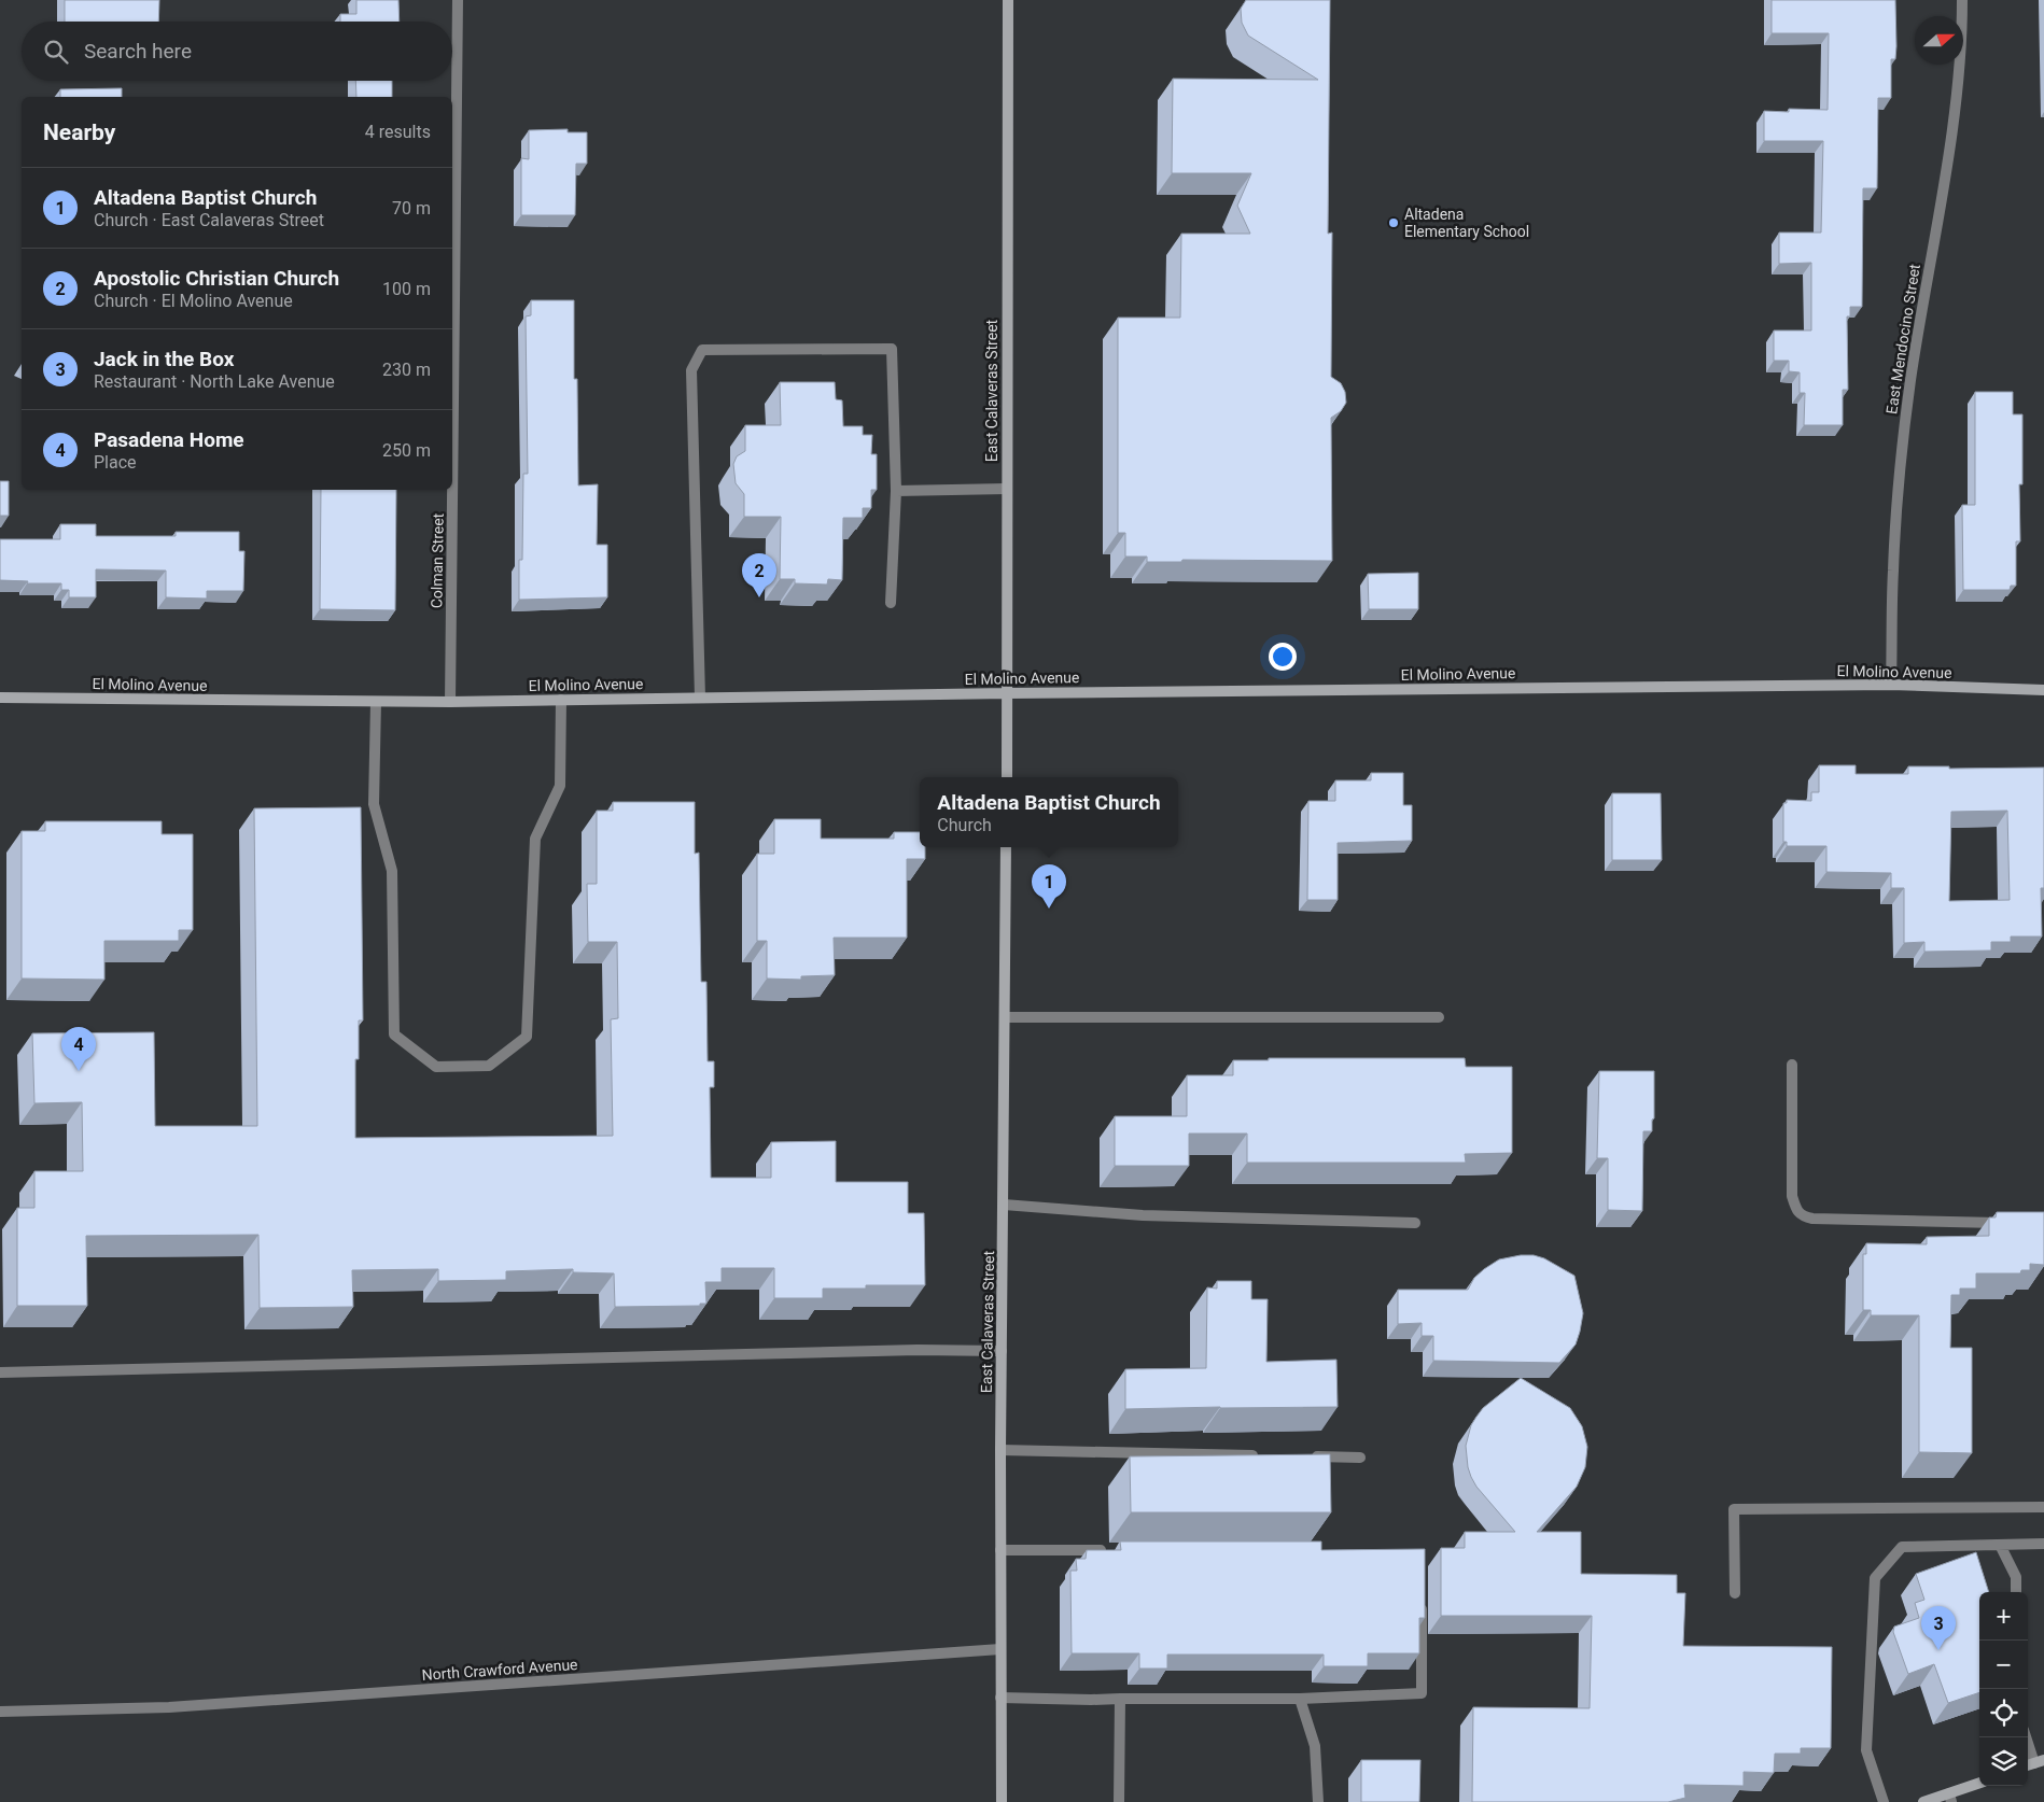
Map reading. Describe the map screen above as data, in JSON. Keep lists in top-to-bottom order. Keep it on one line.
{"streets":{"street":["East Mendocino Street","East Calaveras Street","Colman Street","El Molino Avenue","North Crawford Avenue"]},"crossings":[["East Mendocino Street","El Molino Avenue"],["East Calaveras Street","El Molino Avenue"],["East Calaveras Street","North Crawford Avenue"],["Colman Street","El Molino Avenue"]],"places":["Altadena Elementary School"],"north":"right","page":{"search":"Search here","heading":["Nearby","4 results"],"list":[{"mark":"1","name":"Altadena Baptist Church","note":"Church · East Calaveras Street","value":"70 m"},{"mark":"2","name":"Apostolic Christian Church","note":"Church · El Molino Avenue","value":"100 m"},{"mark":"3","name":"Jack in the Box","note":"Restaurant · North Lake Avenue","value":"230 m"},{"mark":"4","name":"Pasadena Home","note":"Place","value":"250 m"}],"pins":["2","1","4","3"],"popup":["Altadena Baptist Church","Church"],"map_buttons":["+","−"]}}
